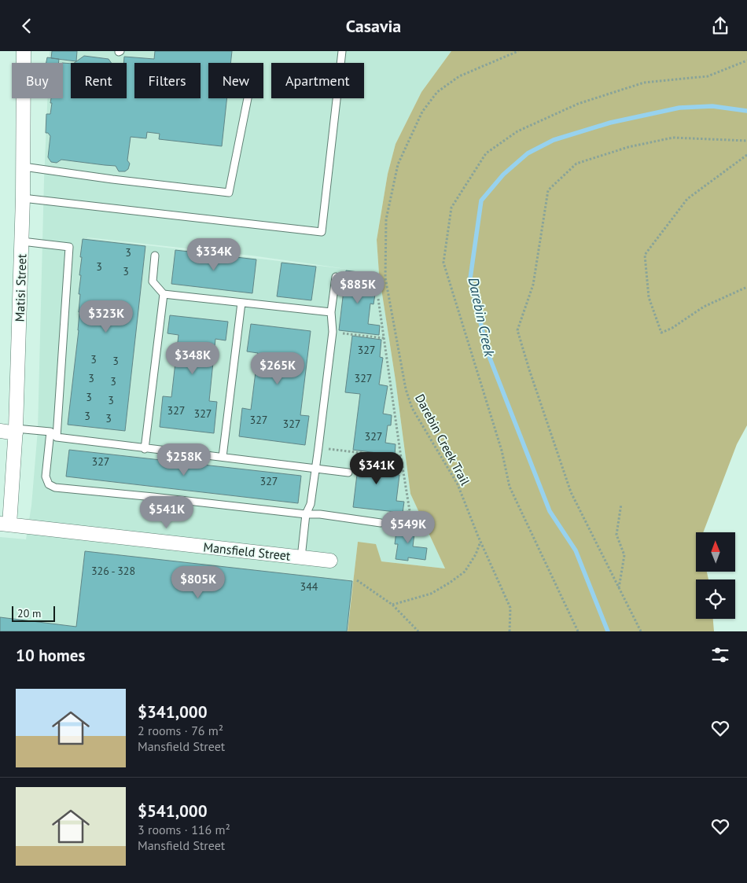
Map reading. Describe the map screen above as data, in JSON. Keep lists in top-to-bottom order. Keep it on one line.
{"streets":{"street":["Matisi Street","Mansfield Street"],"path":["Darebin Creek Trail"]},"crossings":[["Matisi Street","Mansfield Street"]],"water":["Darebin Creek"],"house_numbers":["3","3","3","327","3","3","3","327","3","3","3","327","327","3","3","327","327","327","327","327","326 - 328","344"],"scale_bar":"20 m","north":"top","page":{"header":"Casavia","chip":["Buy","Rent","Filters","New","Apartment"],"price":["$334K","$885K","$323K","$348K","$265K","$258K","$341K","$541K","$549K","$805K"],"scale":"20 m","heading":"10 homes","list":[{"name":"$341,000","note":"2 rooms · 76 m² · Mansfield Street"},{"name":"$541,000","note":"3 rooms · 116 m² · Mansfield Street"}]}}
